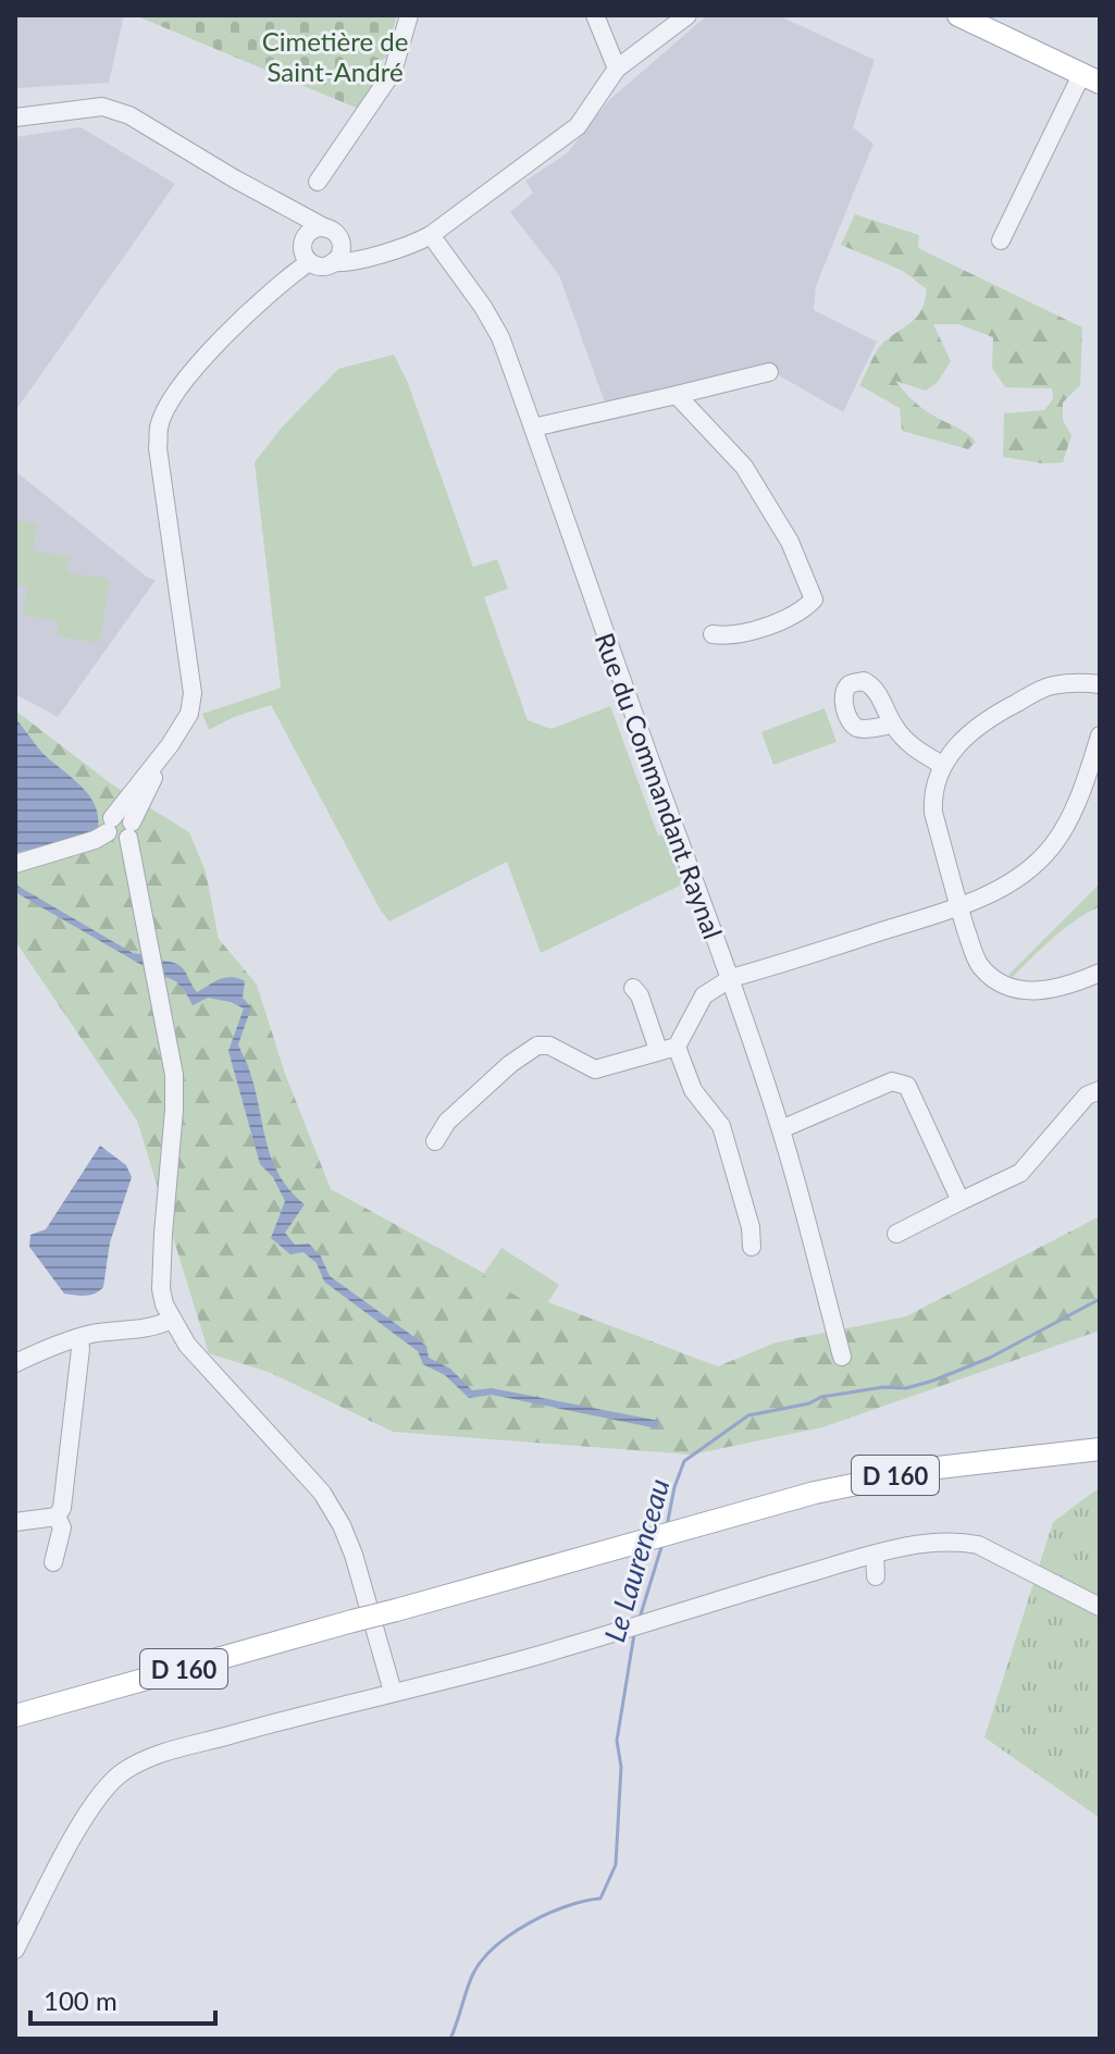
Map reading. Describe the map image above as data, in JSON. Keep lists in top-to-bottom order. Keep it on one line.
{"streets":{"main road":["D 160"],"street":["Rue du Commandant Raynal"]},"water":["Le Laurenceau"],"parks":["Cimetière de Saint-André"],"scale_bar":"100 m"}
